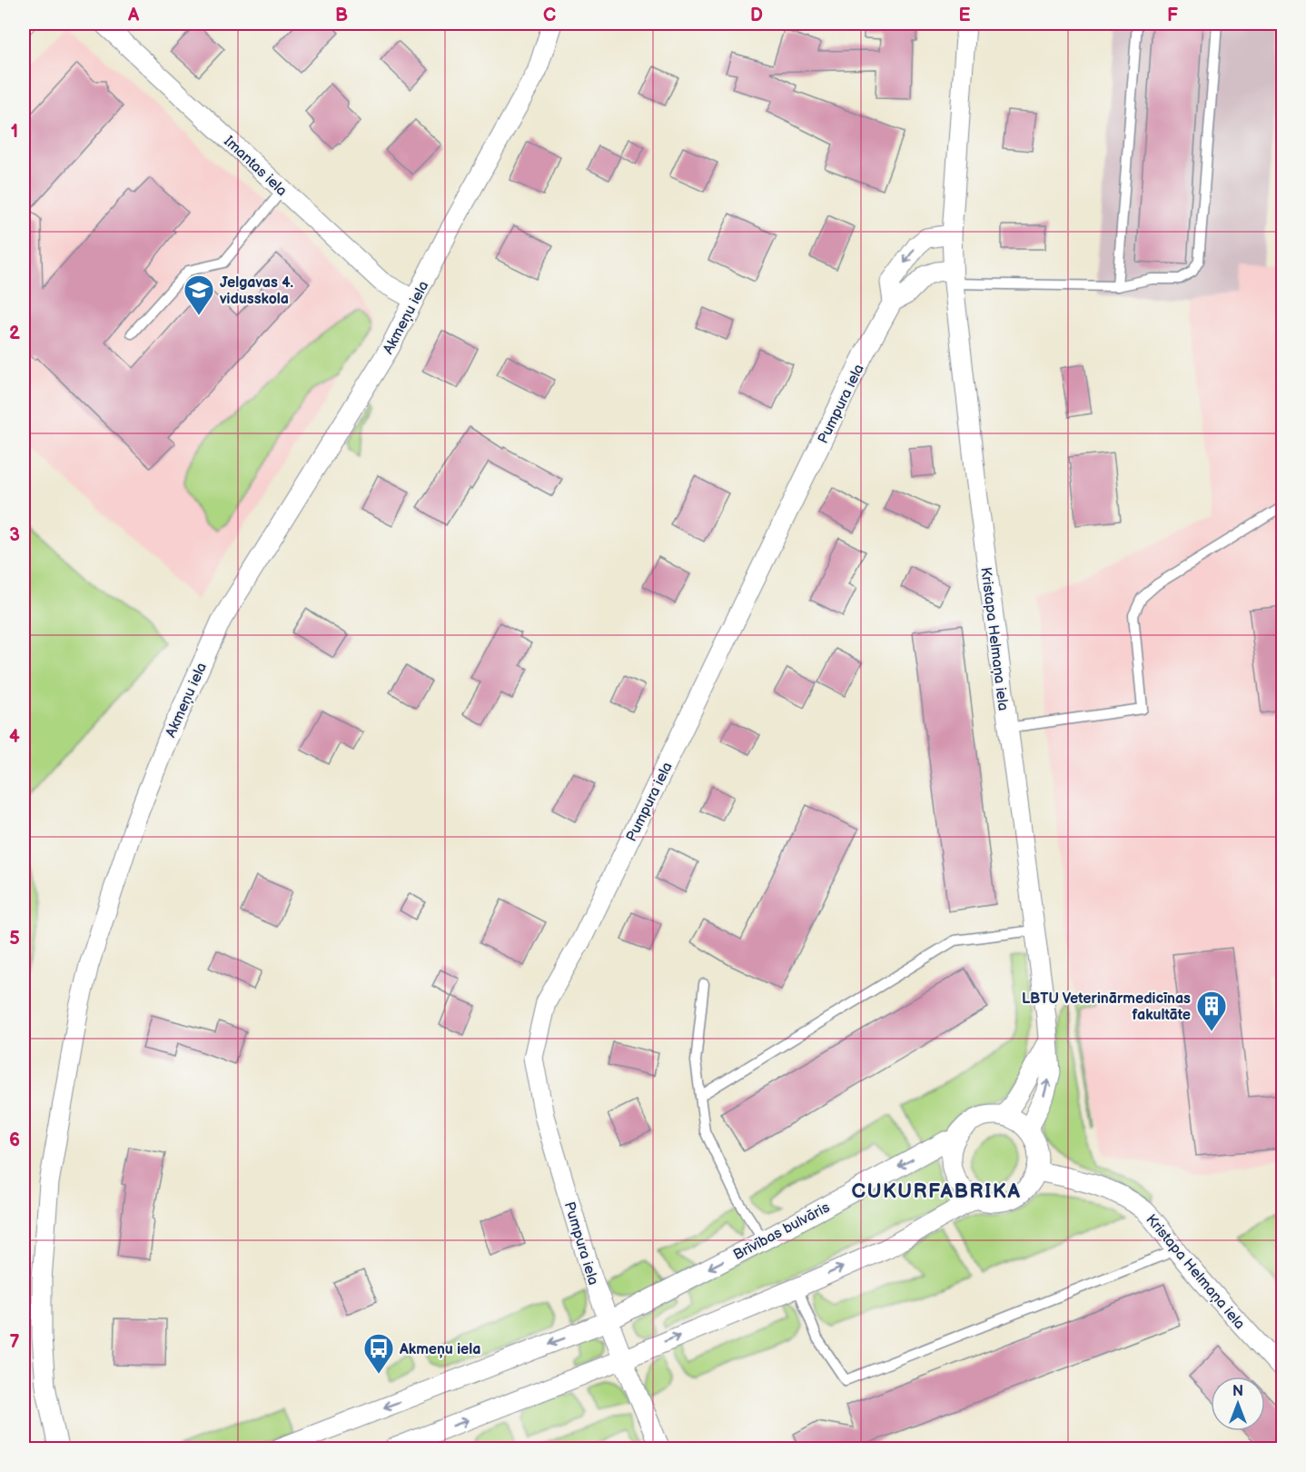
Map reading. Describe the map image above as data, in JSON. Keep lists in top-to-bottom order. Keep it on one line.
{"streets":{"street":["Imantas iela","Akmeņu iela","Pumpura iela","Kristapa Helmaņa iela","Brīvības bulvāris"]},"crossings":[["Imantas iela","Akmeņu iela"],["Pumpura iela","Kristapa Helmaņa iela"],["Pumpura iela","Brīvības bulvāris"],["Kristapa Helmaņa iela","Brīvības bulvāris"]],"districts":["CUKURFABRIKA"],"places":{"school or university":["Jelgavas 4. vidusskola"],"building":["LBTU Veterinārmedicīnas fakultāte"],"bus stop":["Akmeņu iela"]},"north":"top","grid":{"columns":["A","B","C","D","E","F"],"rows":["1","2","3","4","5","6","7"]}}
